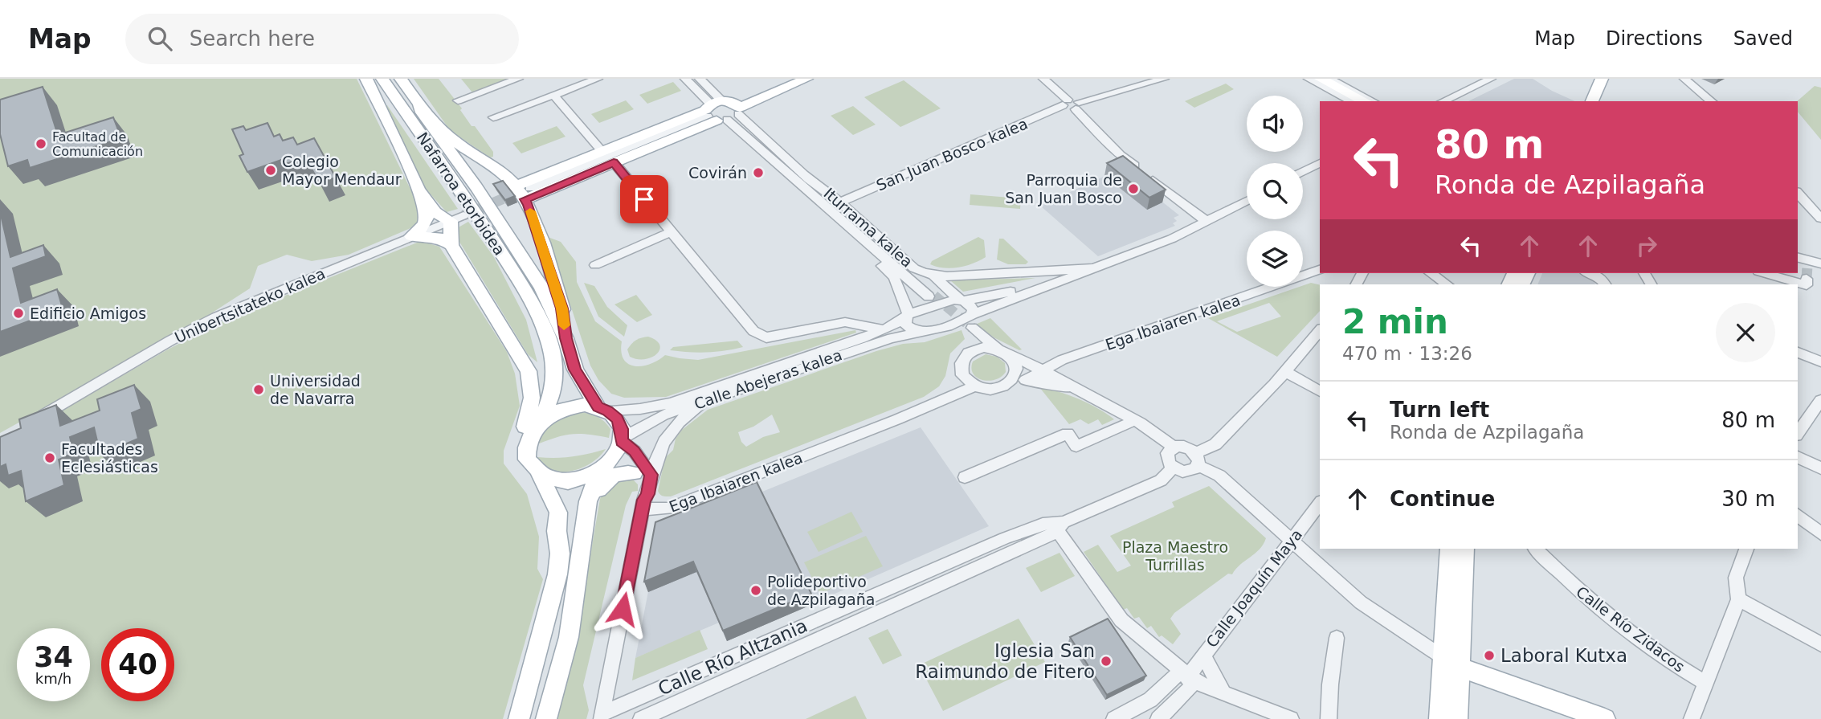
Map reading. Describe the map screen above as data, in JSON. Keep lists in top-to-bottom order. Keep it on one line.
{"streets":{"main road":["Nafarroa etorbidea"],"street":["San Juan Bosco kalea","Iturrama kalea","Unibertsitateko kalea","Ega Ibaiaren kalea","Calle Abejeras kalea","Calle Joaquín Maya","Calle Río Zidacos","Calle Río Altzania"]},"crossings":[["San Juan Bosco kalea","Iturrama kalea"],["Nafarroa etorbidea","Calle Abejeras kalea"],["Iturrama kalea","Calle Abejeras kalea"]],"parks":["Plaza Maestro Turrillas"],"places":["Facultad de Comunicación","Colegio Mayor Mendaur","Covirán","Parroquia de San Juan Bosco","Edificio Amigos","Universidad de Navarra","Facultades Eclesiásticas","Polideportivo de Azpilagaña","Laboral Kutxa","Iglesia San Raimundo de Fitero"],"page":{"header":"Map","search":"Search here","nav":["Map","Directions","Saved"],"turn":["80 m","Ronda de Azpilagaña"],"heading":["2 min","470 m · 13:26"],"list":[{"name":"Turn left","note":"Ronda de Azpilagaña","value":"80 m"},{"name":"Continue","value":"30 m"}],"speed":"34 km/h","limit":"40"}}
